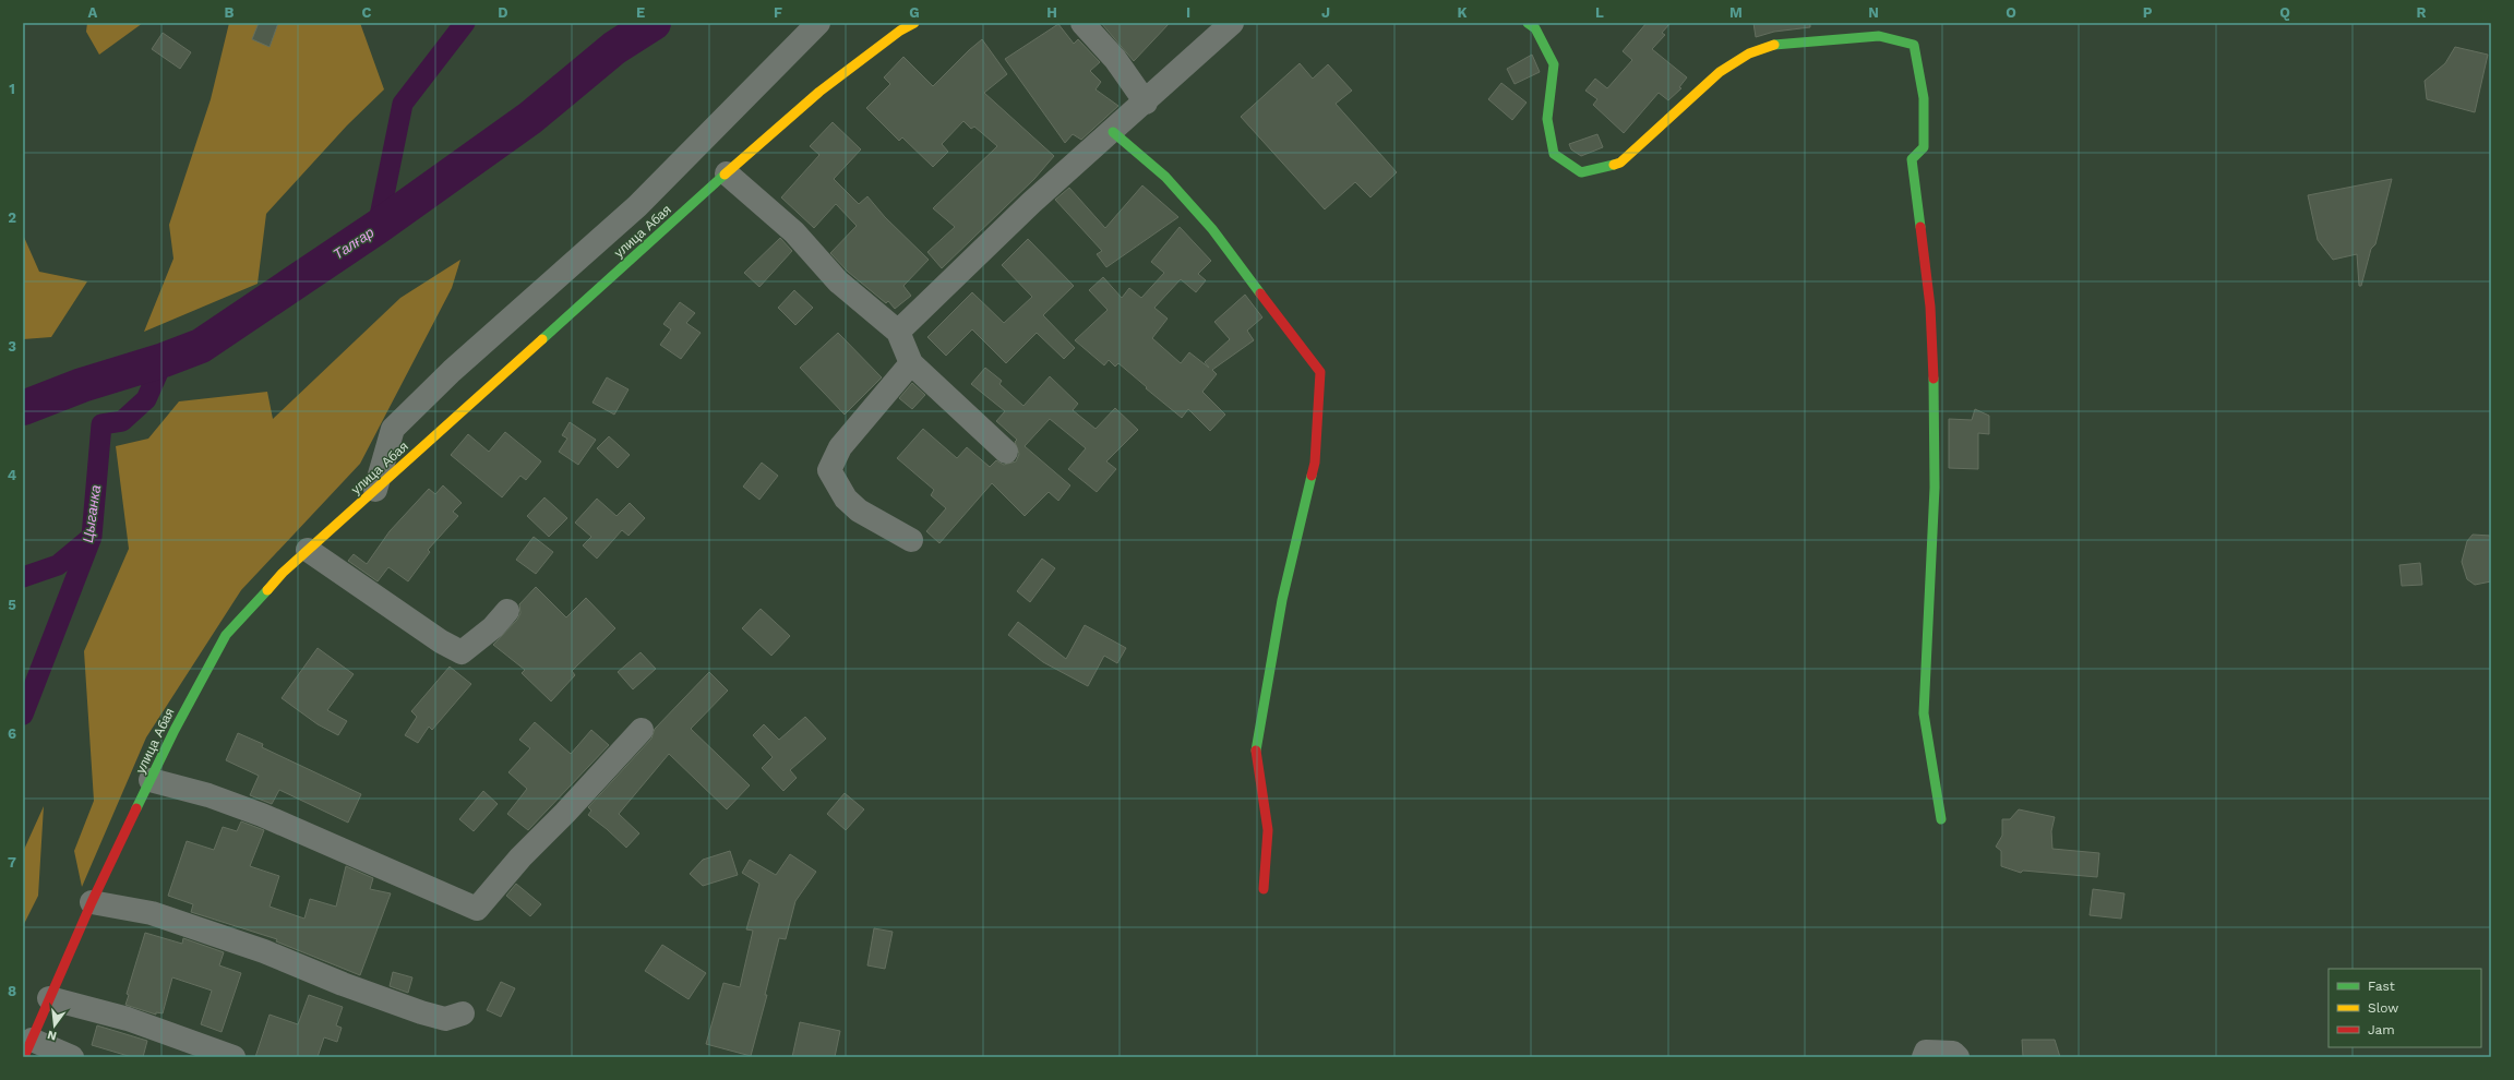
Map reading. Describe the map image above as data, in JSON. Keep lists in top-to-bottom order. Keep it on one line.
{"streets":{"street":["улица Абая"]},"water":["Талғар","Цыганка"],"legend":["Fast","Slow","Jam"],"north":"bottom","grid":{"columns":["A","B","C","D","E","F","G","H","I","J","K","L","M","N","O","P","Q","R"],"rows":["1","2","3","4","5","6","7","8"]}}
